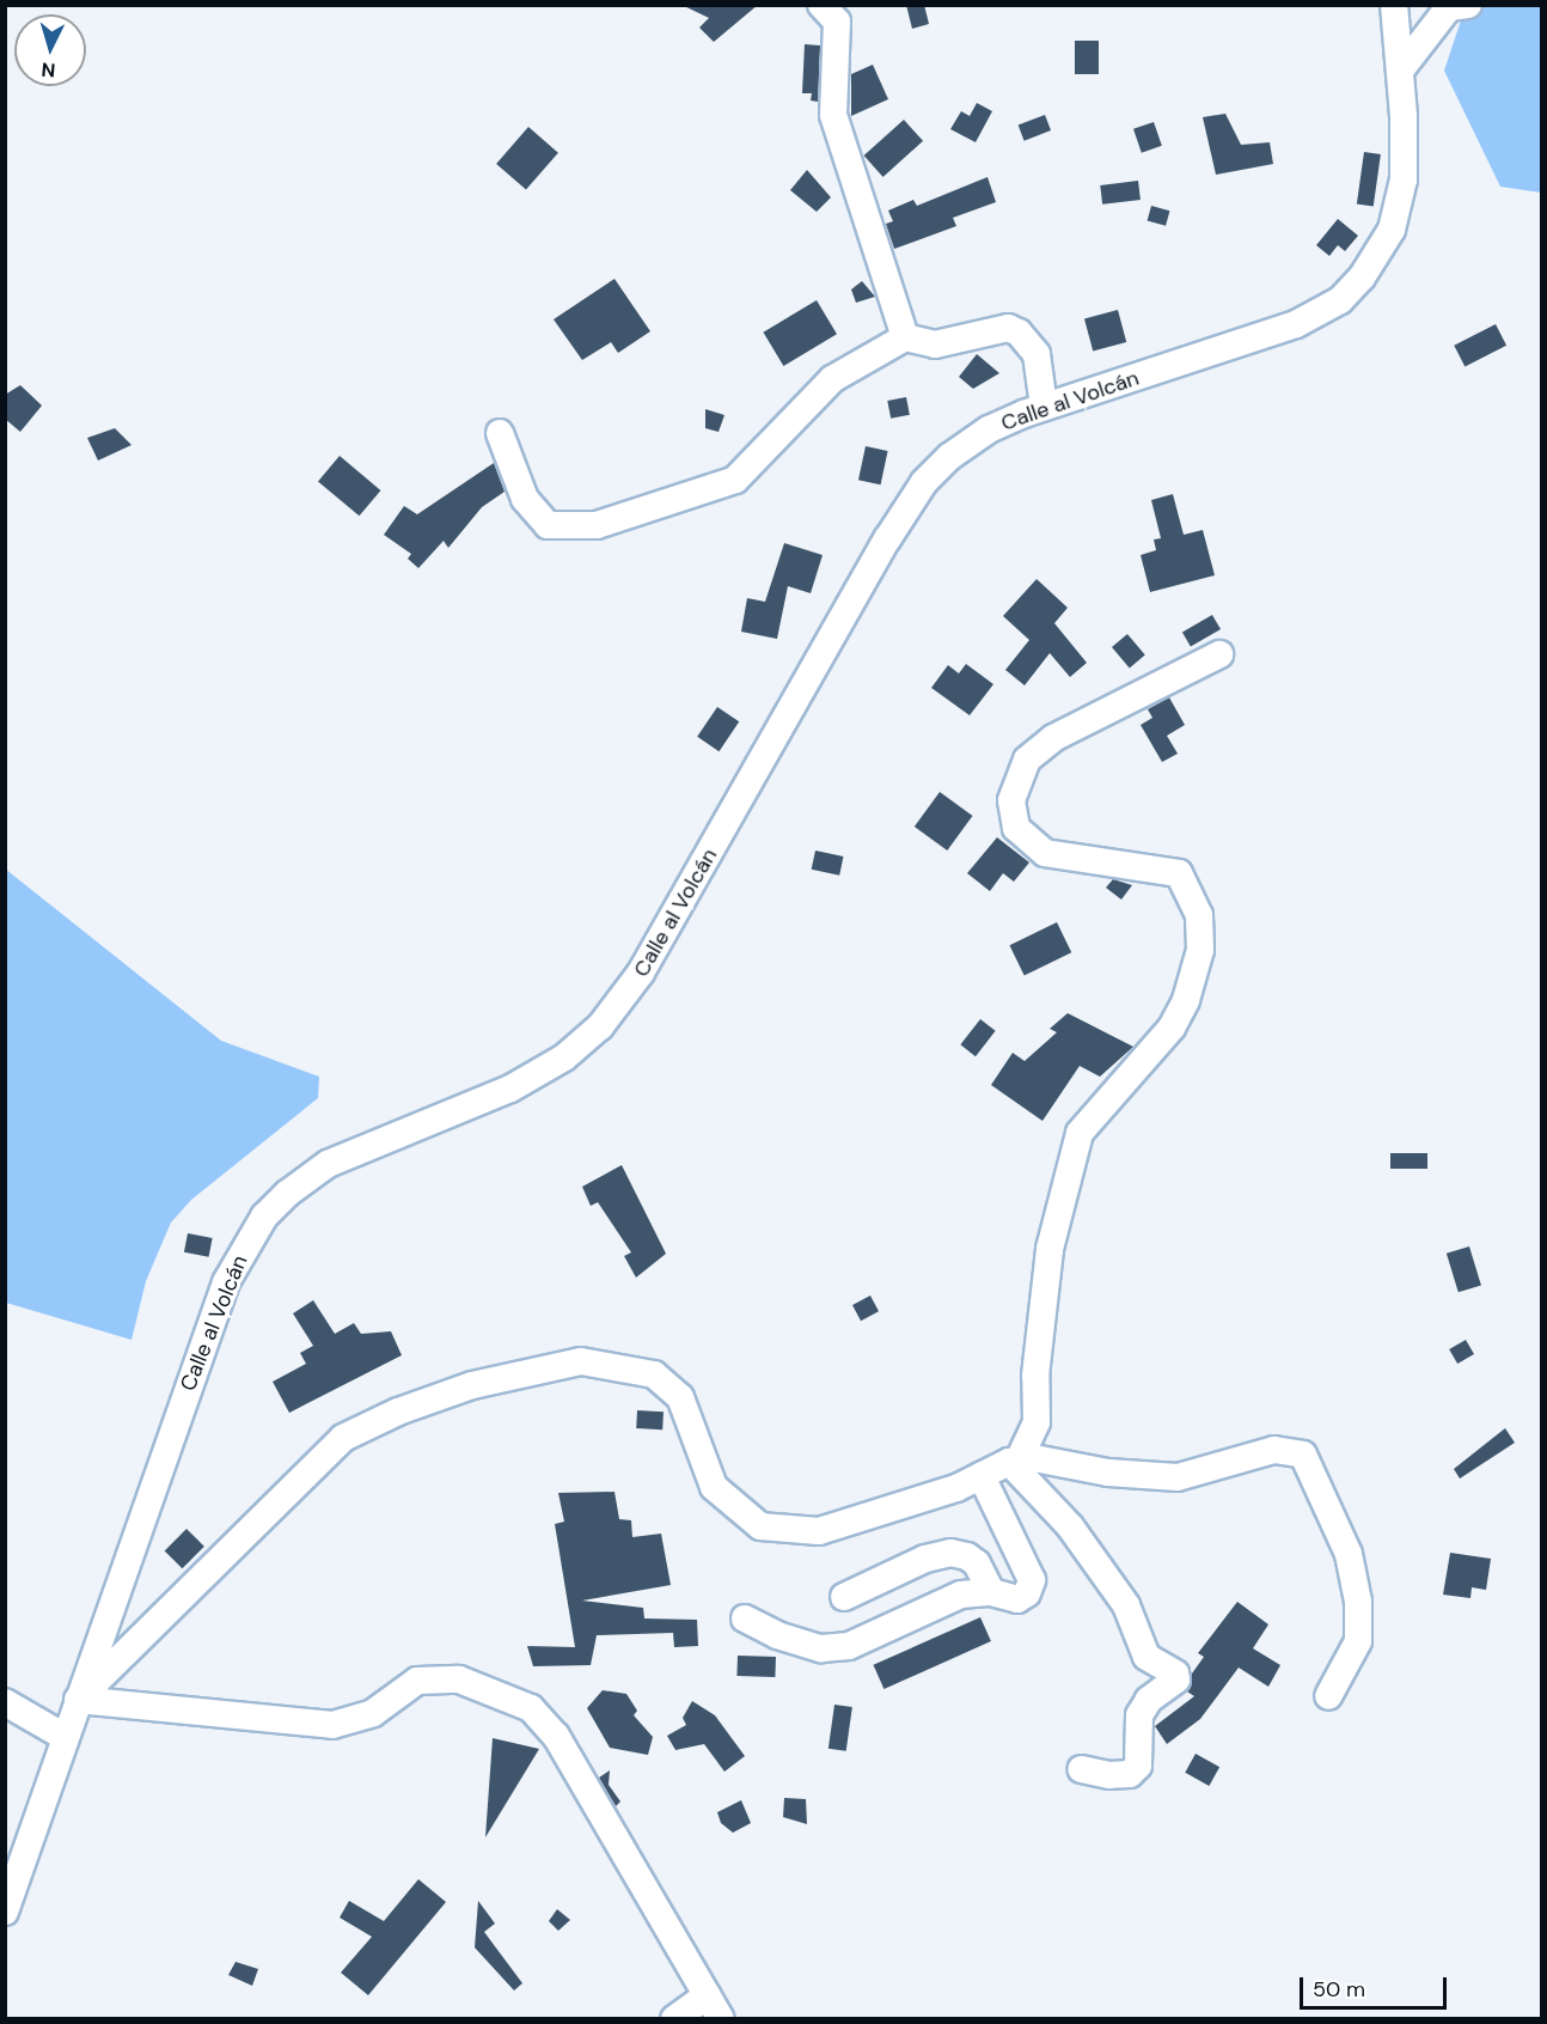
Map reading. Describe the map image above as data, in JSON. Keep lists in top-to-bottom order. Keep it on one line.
{"streets":{"street":["Calle al Volcán"]},"scale_bar":"50 m","north":"bottom"}
